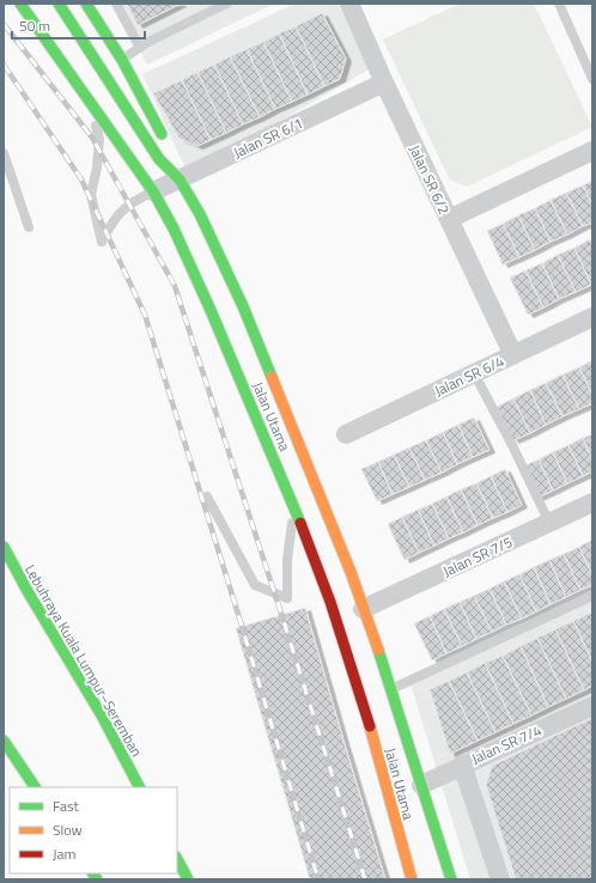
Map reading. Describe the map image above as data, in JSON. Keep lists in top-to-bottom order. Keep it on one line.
{"streets":{"main road":["Jalan Utama","Lebuhraya Kuala Lumpur–Seremban"],"street":["Jalan SR 6/1","Jalan SR 6/2","Jalan SR 6/4","Jalan SR 7/5","Jalan SR 7/4"]},"crossings":[["Jalan SR 6/1","Jalan SR 6/2"],["Jalan SR 6/1","Jalan Utama"],["Jalan SR 6/2","Jalan SR 6/4"],["Jalan Utama","Jalan SR 7/5"],["Jalan Utama","Jalan SR 7/4"]],"legend":["Fast","Slow","Jam"],"scale_bar":"50 m"}
